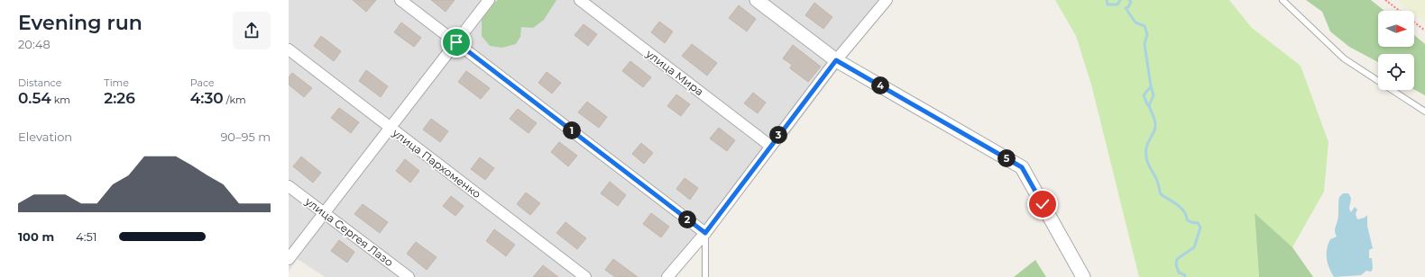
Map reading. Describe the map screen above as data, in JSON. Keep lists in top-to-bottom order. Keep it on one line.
{"streets":{"street":["улица Мира","улица Пархоменко","улица Сергея Лазо"]},"north":"right","page":{"heading":["Evening run","20:48"],"stats":[["Distance","0.54 km"],["Time","2:26"],["Pace","4:30 /km"]],"pins":["4","1","3","5","2"],"chart":["Elevation","90–95 m"],"list":[{"name":"100 m","note":"4:51"}]}}
